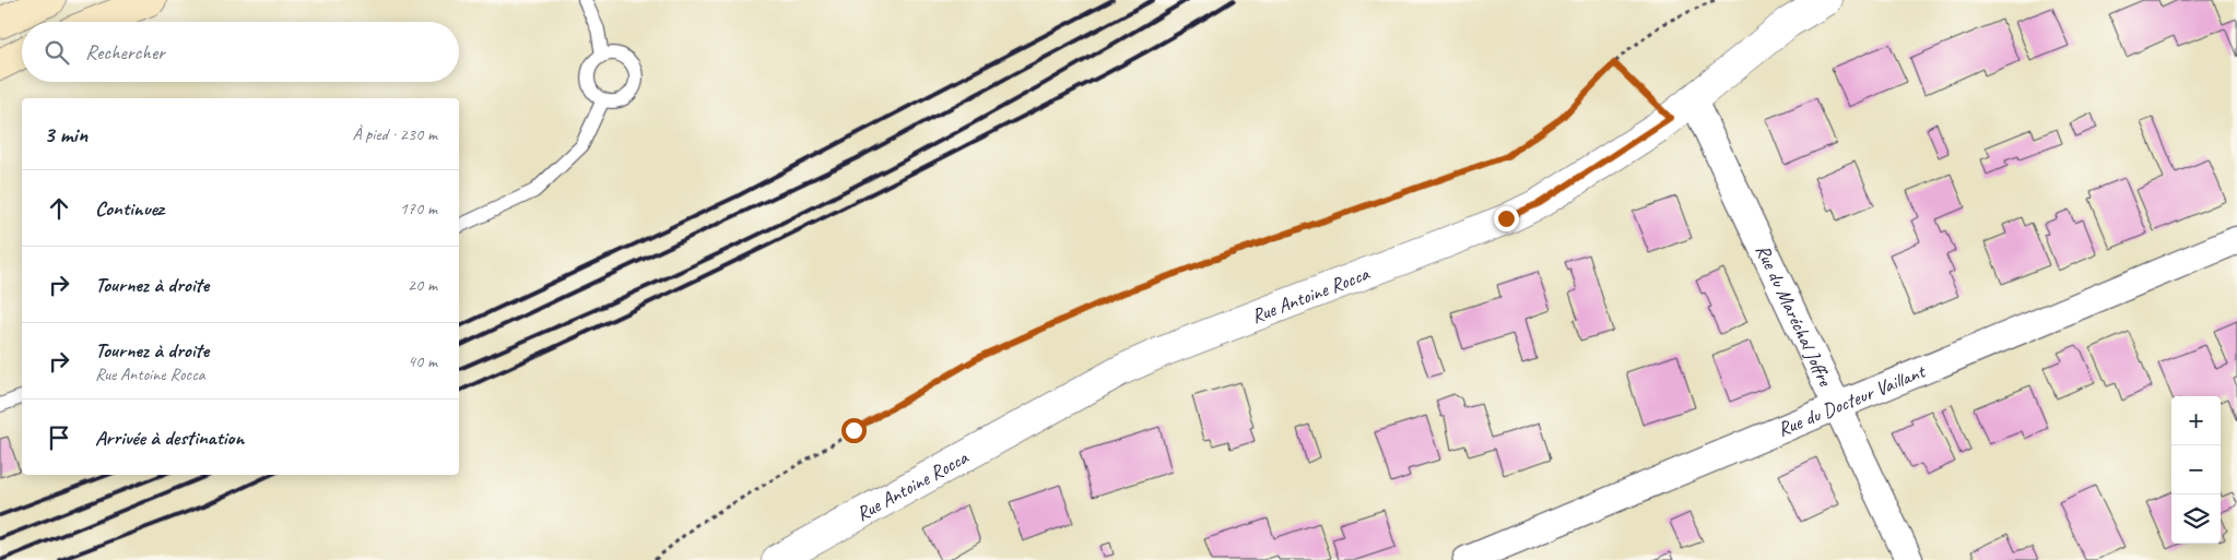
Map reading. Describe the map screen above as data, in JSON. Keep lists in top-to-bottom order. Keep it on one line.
{"streets":{"street":["Rue Antoine Rocca","Rue du Maréchal Joffre","Rue du Docteur Vaillant"]},"crossings":[["Rue Antoine Rocca","Rue du Maréchal Joffre"],["Rue du Maréchal Joffre","Rue du Docteur Vaillant"]],"page":{"search":"Rechercher","heading":["3 min","À pied · 230 m"],"list":[["Continuez","170 m"],["Tournez à droite","20 m"],["Tournez à droite","Rue Antoine Rocca","40 m"],"Arrivée à destination"],"map_buttons":["+","−"]}}
